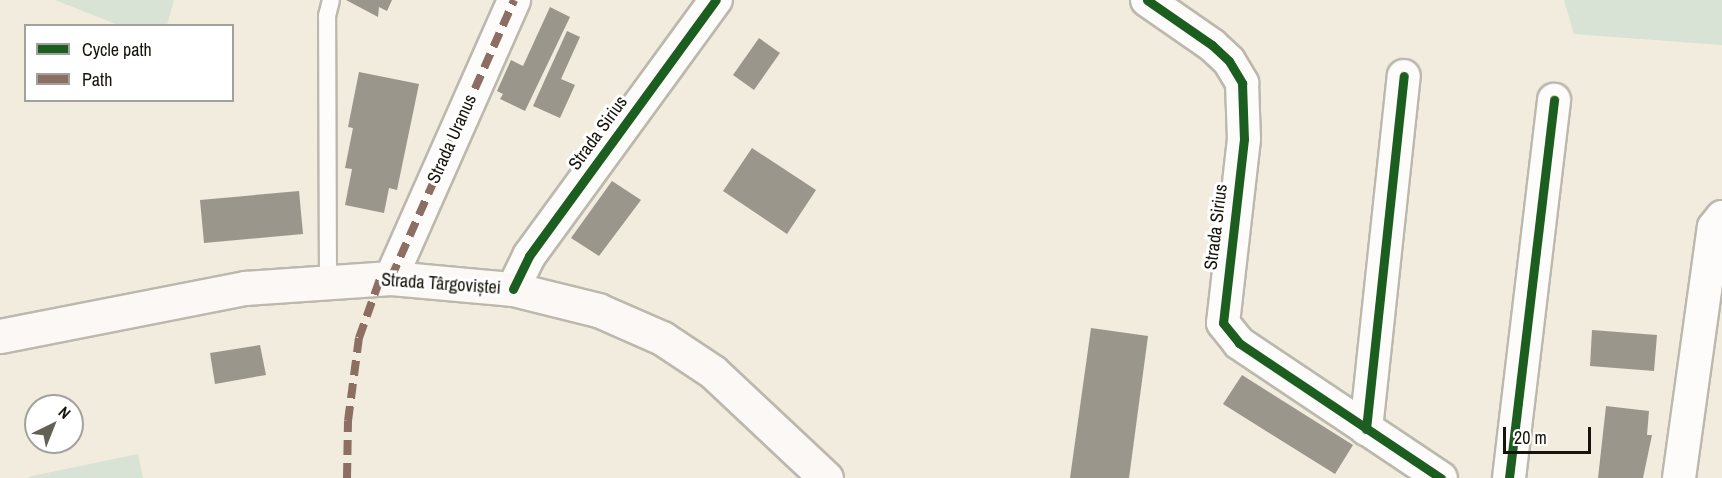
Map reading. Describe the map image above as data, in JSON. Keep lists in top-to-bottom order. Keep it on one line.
{"streets":{"main road":["Strada Târgoviștei"],"street":["Strada Sirius","Strada Uranus"]},"crossings":[["Strada Sirius","Strada Târgoviștei"],["Strada Uranus","Strada Târgoviștei"]],"legend":["Cycle path","Path"],"scale_bar":"20 m","north":"top right"}
